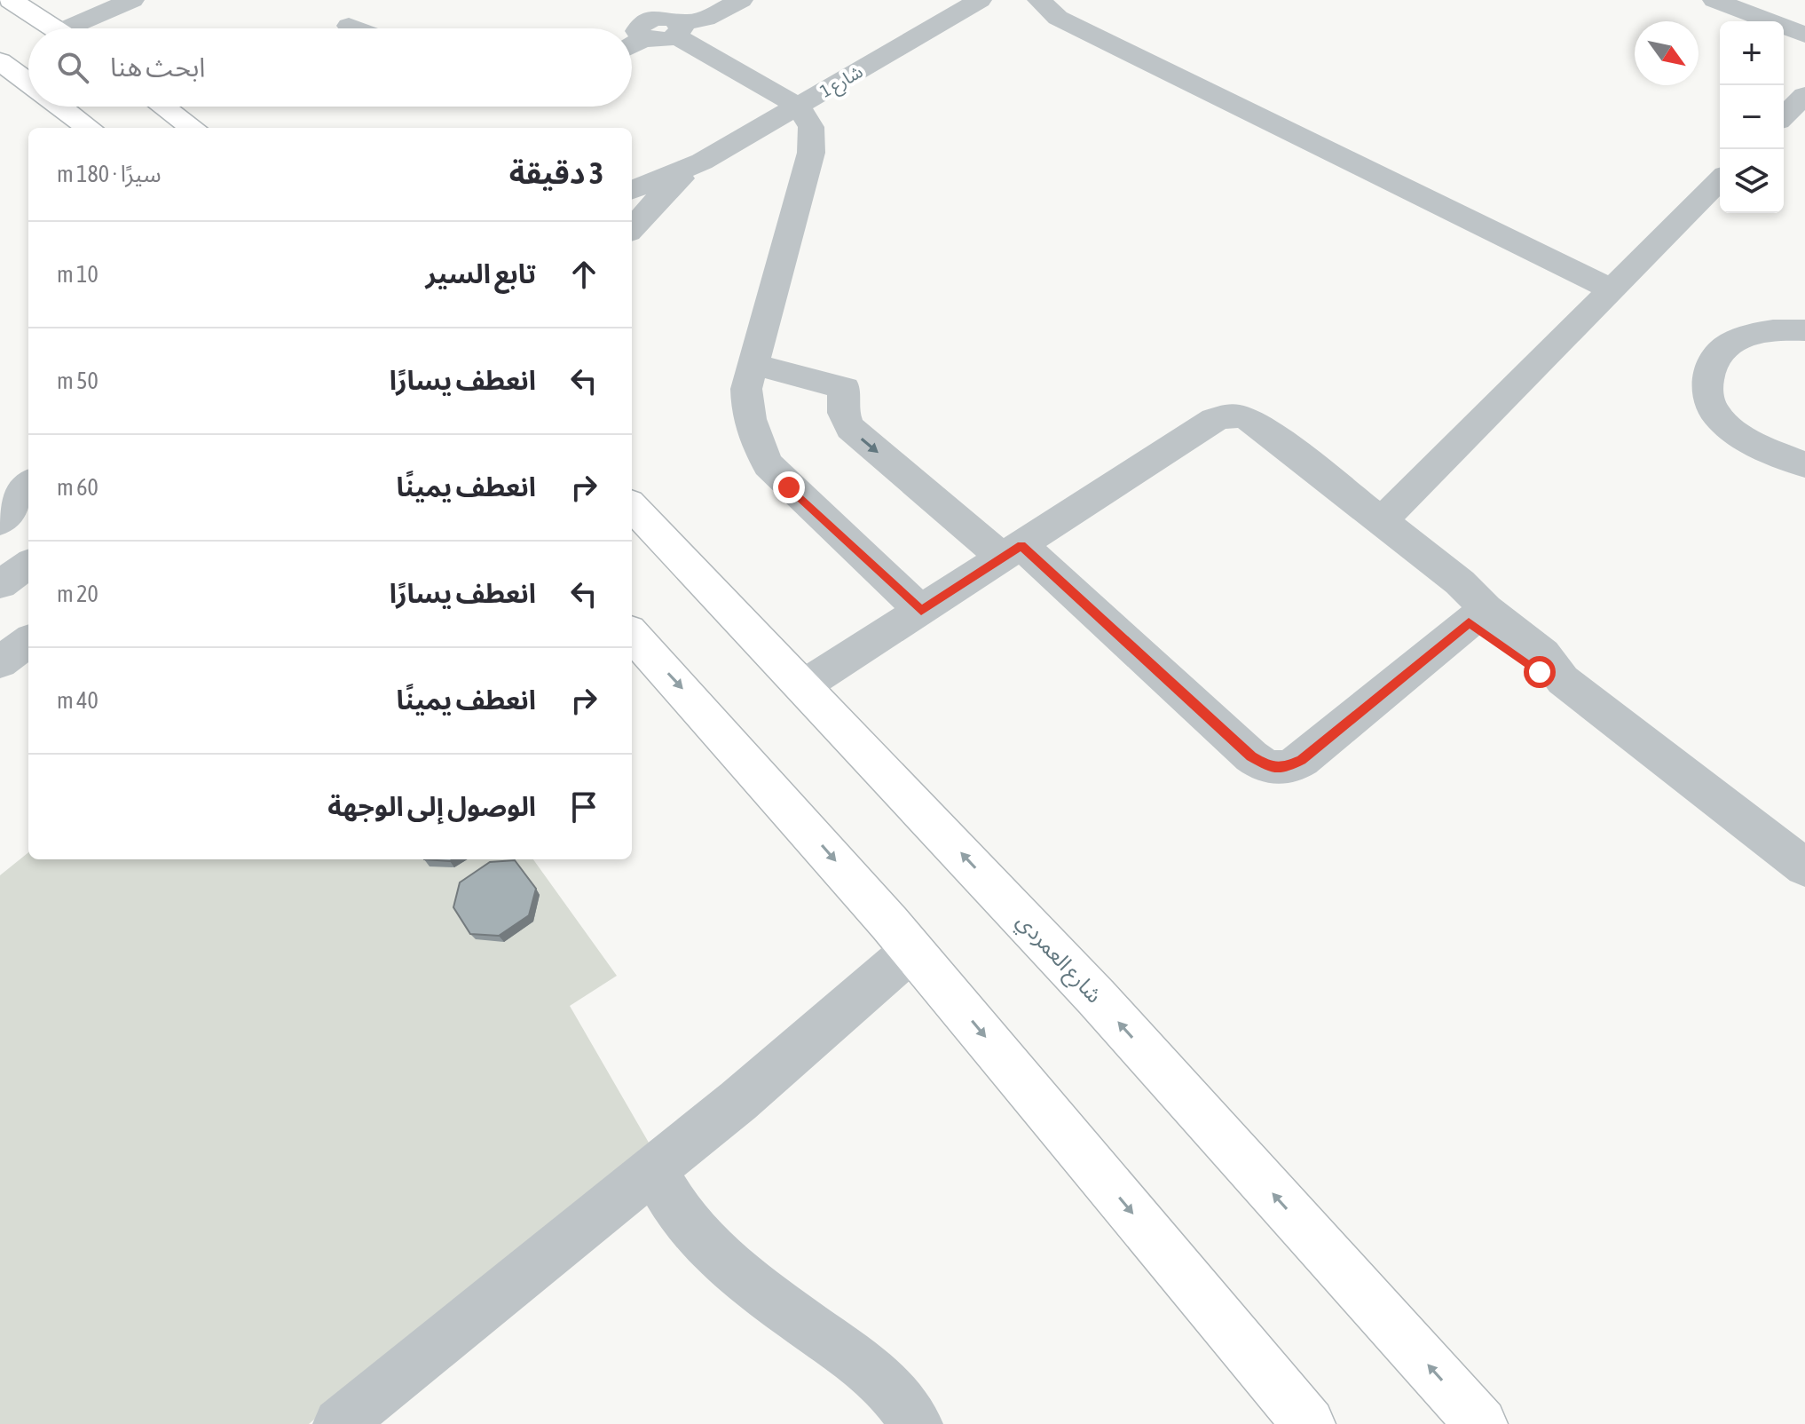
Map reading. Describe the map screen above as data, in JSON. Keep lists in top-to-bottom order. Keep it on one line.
{"streets":{"main road":["شارع العمردي"],"street":["شارع 1"]},"north":"bottom right","page":{"map_buttons":["+","−"],"search":"ابحث هنا","heading":["3 دقيقة","سيرًا · 180 m"],"list":[["تابع السير","10 m"],["انعطف يسارًا","50 m"],["انعطف يمينًا","60 m"],["انعطف يسارًا","20 m"],["انعطف يمينًا","40 m"],"الوصول إلى الوجهة"]}}
